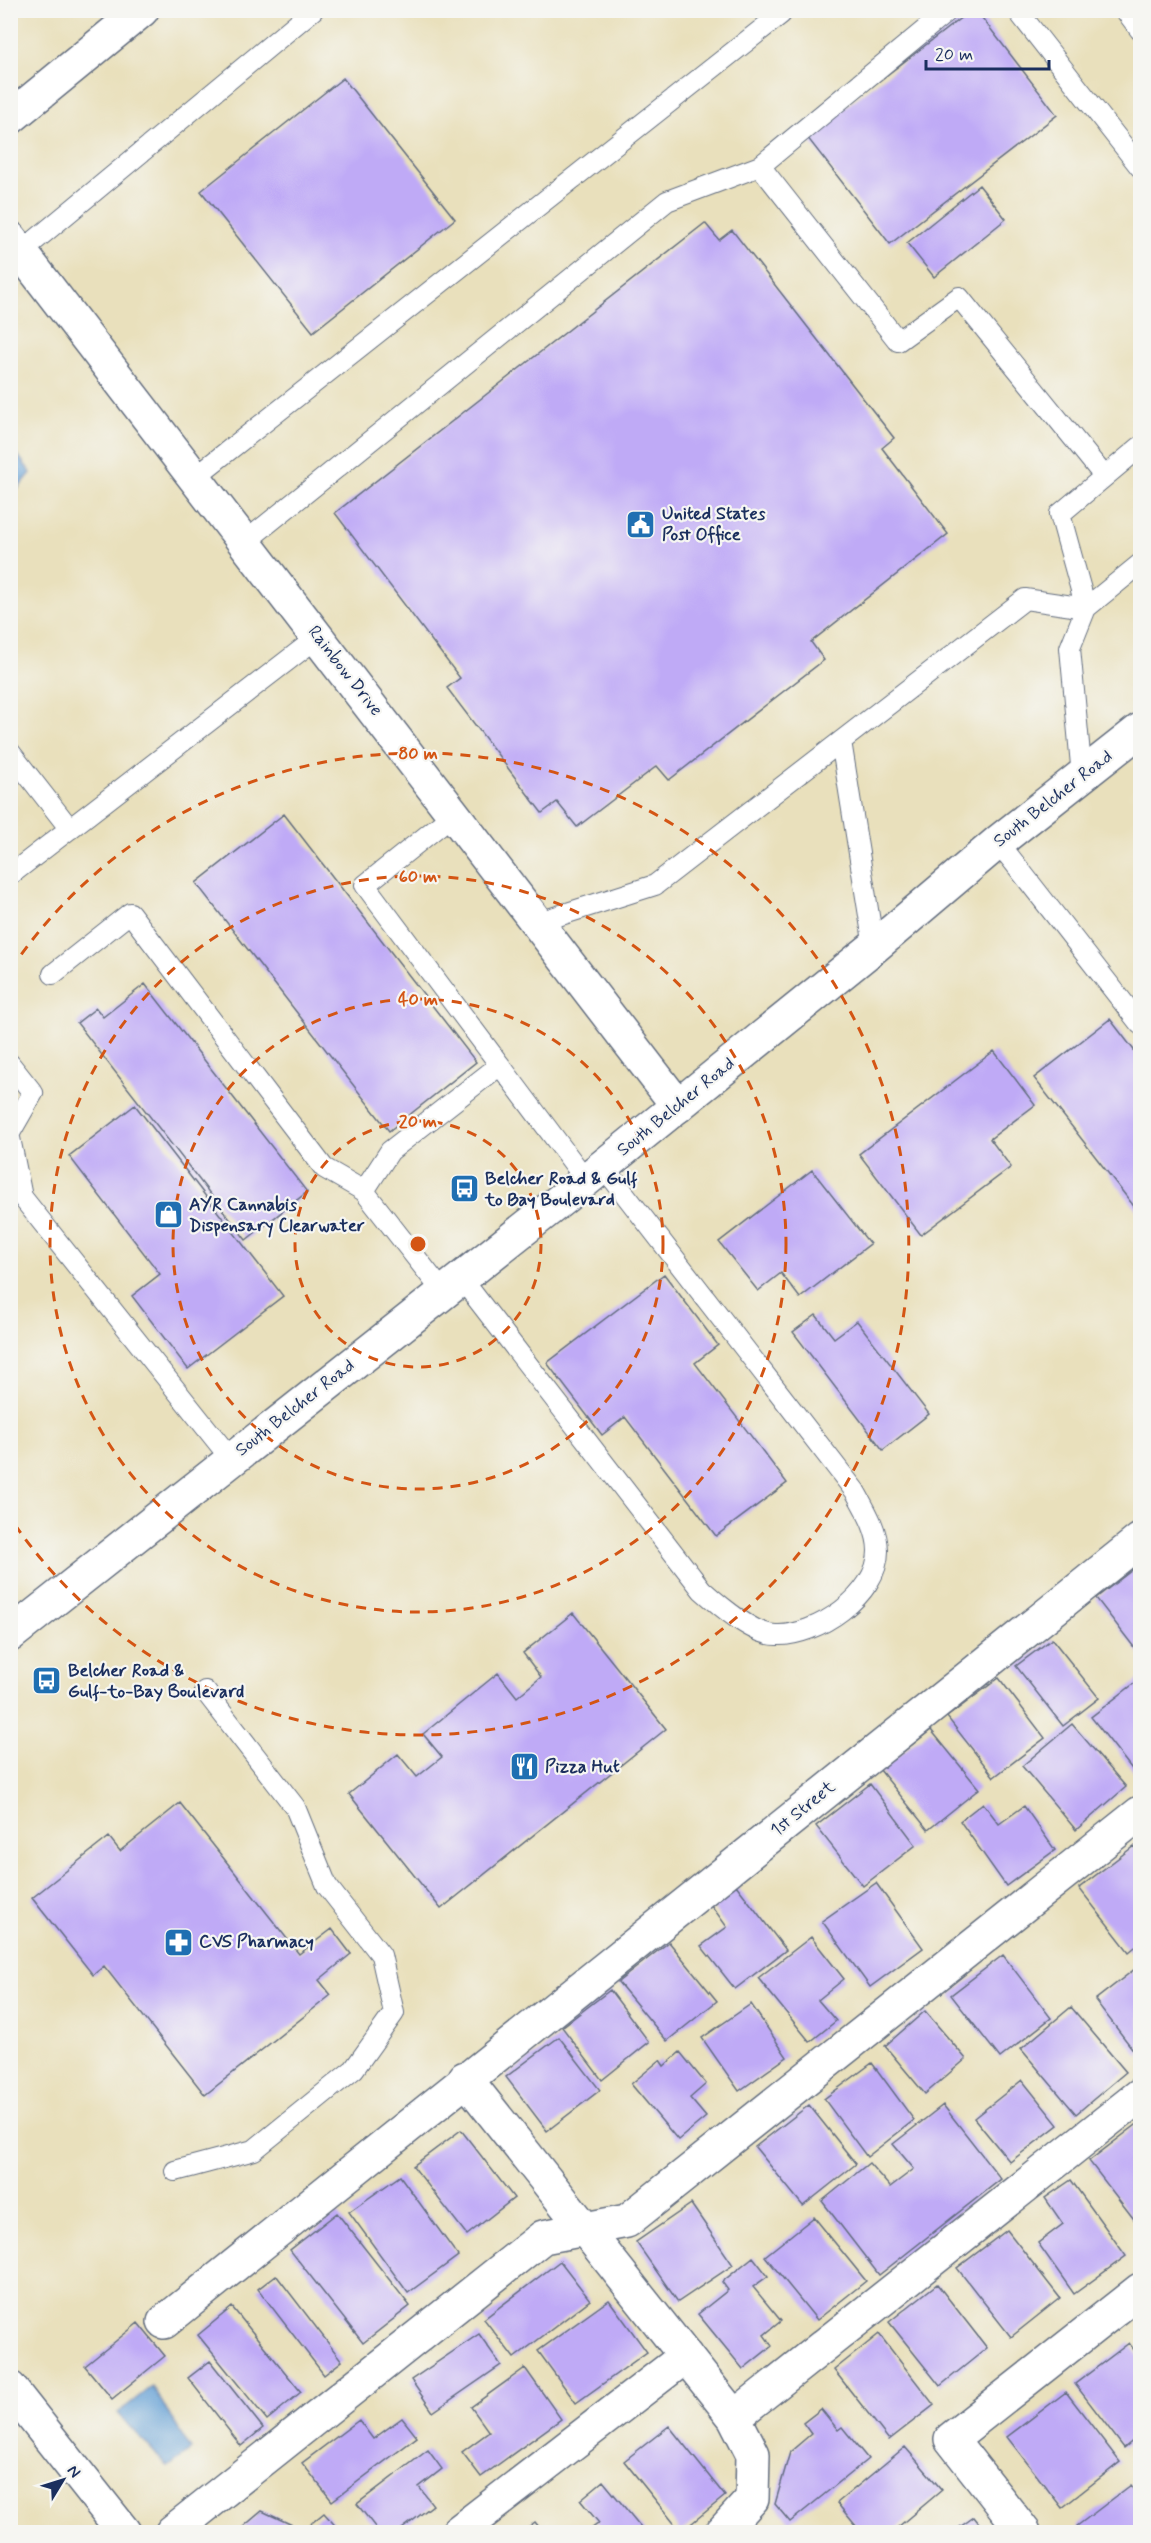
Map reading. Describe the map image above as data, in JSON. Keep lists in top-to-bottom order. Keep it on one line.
{"streets":{"street":["Rainbow Drive","South Belcher Road","1st Street"]},"crossings":[["Rainbow Drive","South Belcher Road"]],"places":{"public building":["United States Post Office"],"bus stop":["Belcher Road & Gulf to Bay Boulevard","Belcher Road & Gulf-to-Bay Boulevard"],"shop":["AYR Cannabis Dispensary Clearwater"],"restaurant":["Pizza Hut"],"pharmacy":["CVS Pharmacy"]},"scale_bar":"20 m","north":"top right","rings":["80 m","60 m","40 m","20 m"]}
